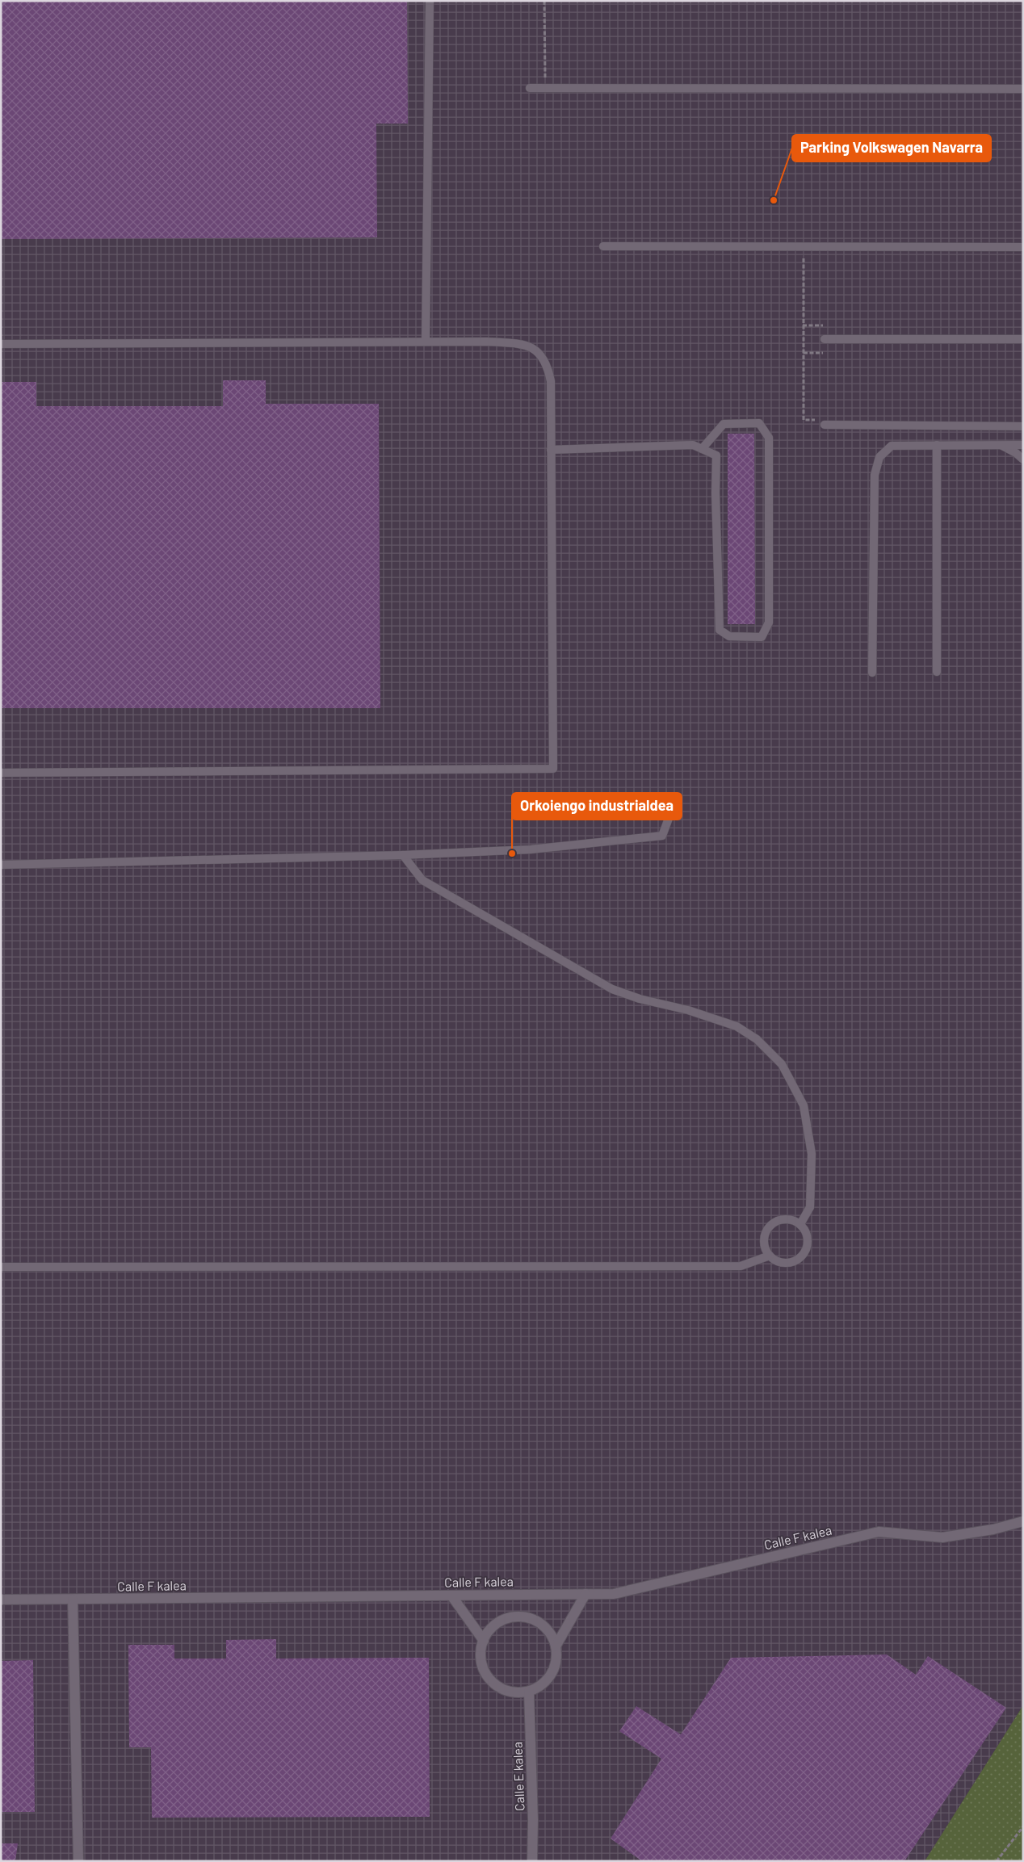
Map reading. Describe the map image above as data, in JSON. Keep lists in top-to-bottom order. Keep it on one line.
{"streets":{"street":["Calle F kalea","Calle E kalea"]},"places":["Parking Volkswagen Navarra","Orkoiengo industrialdea"]}
